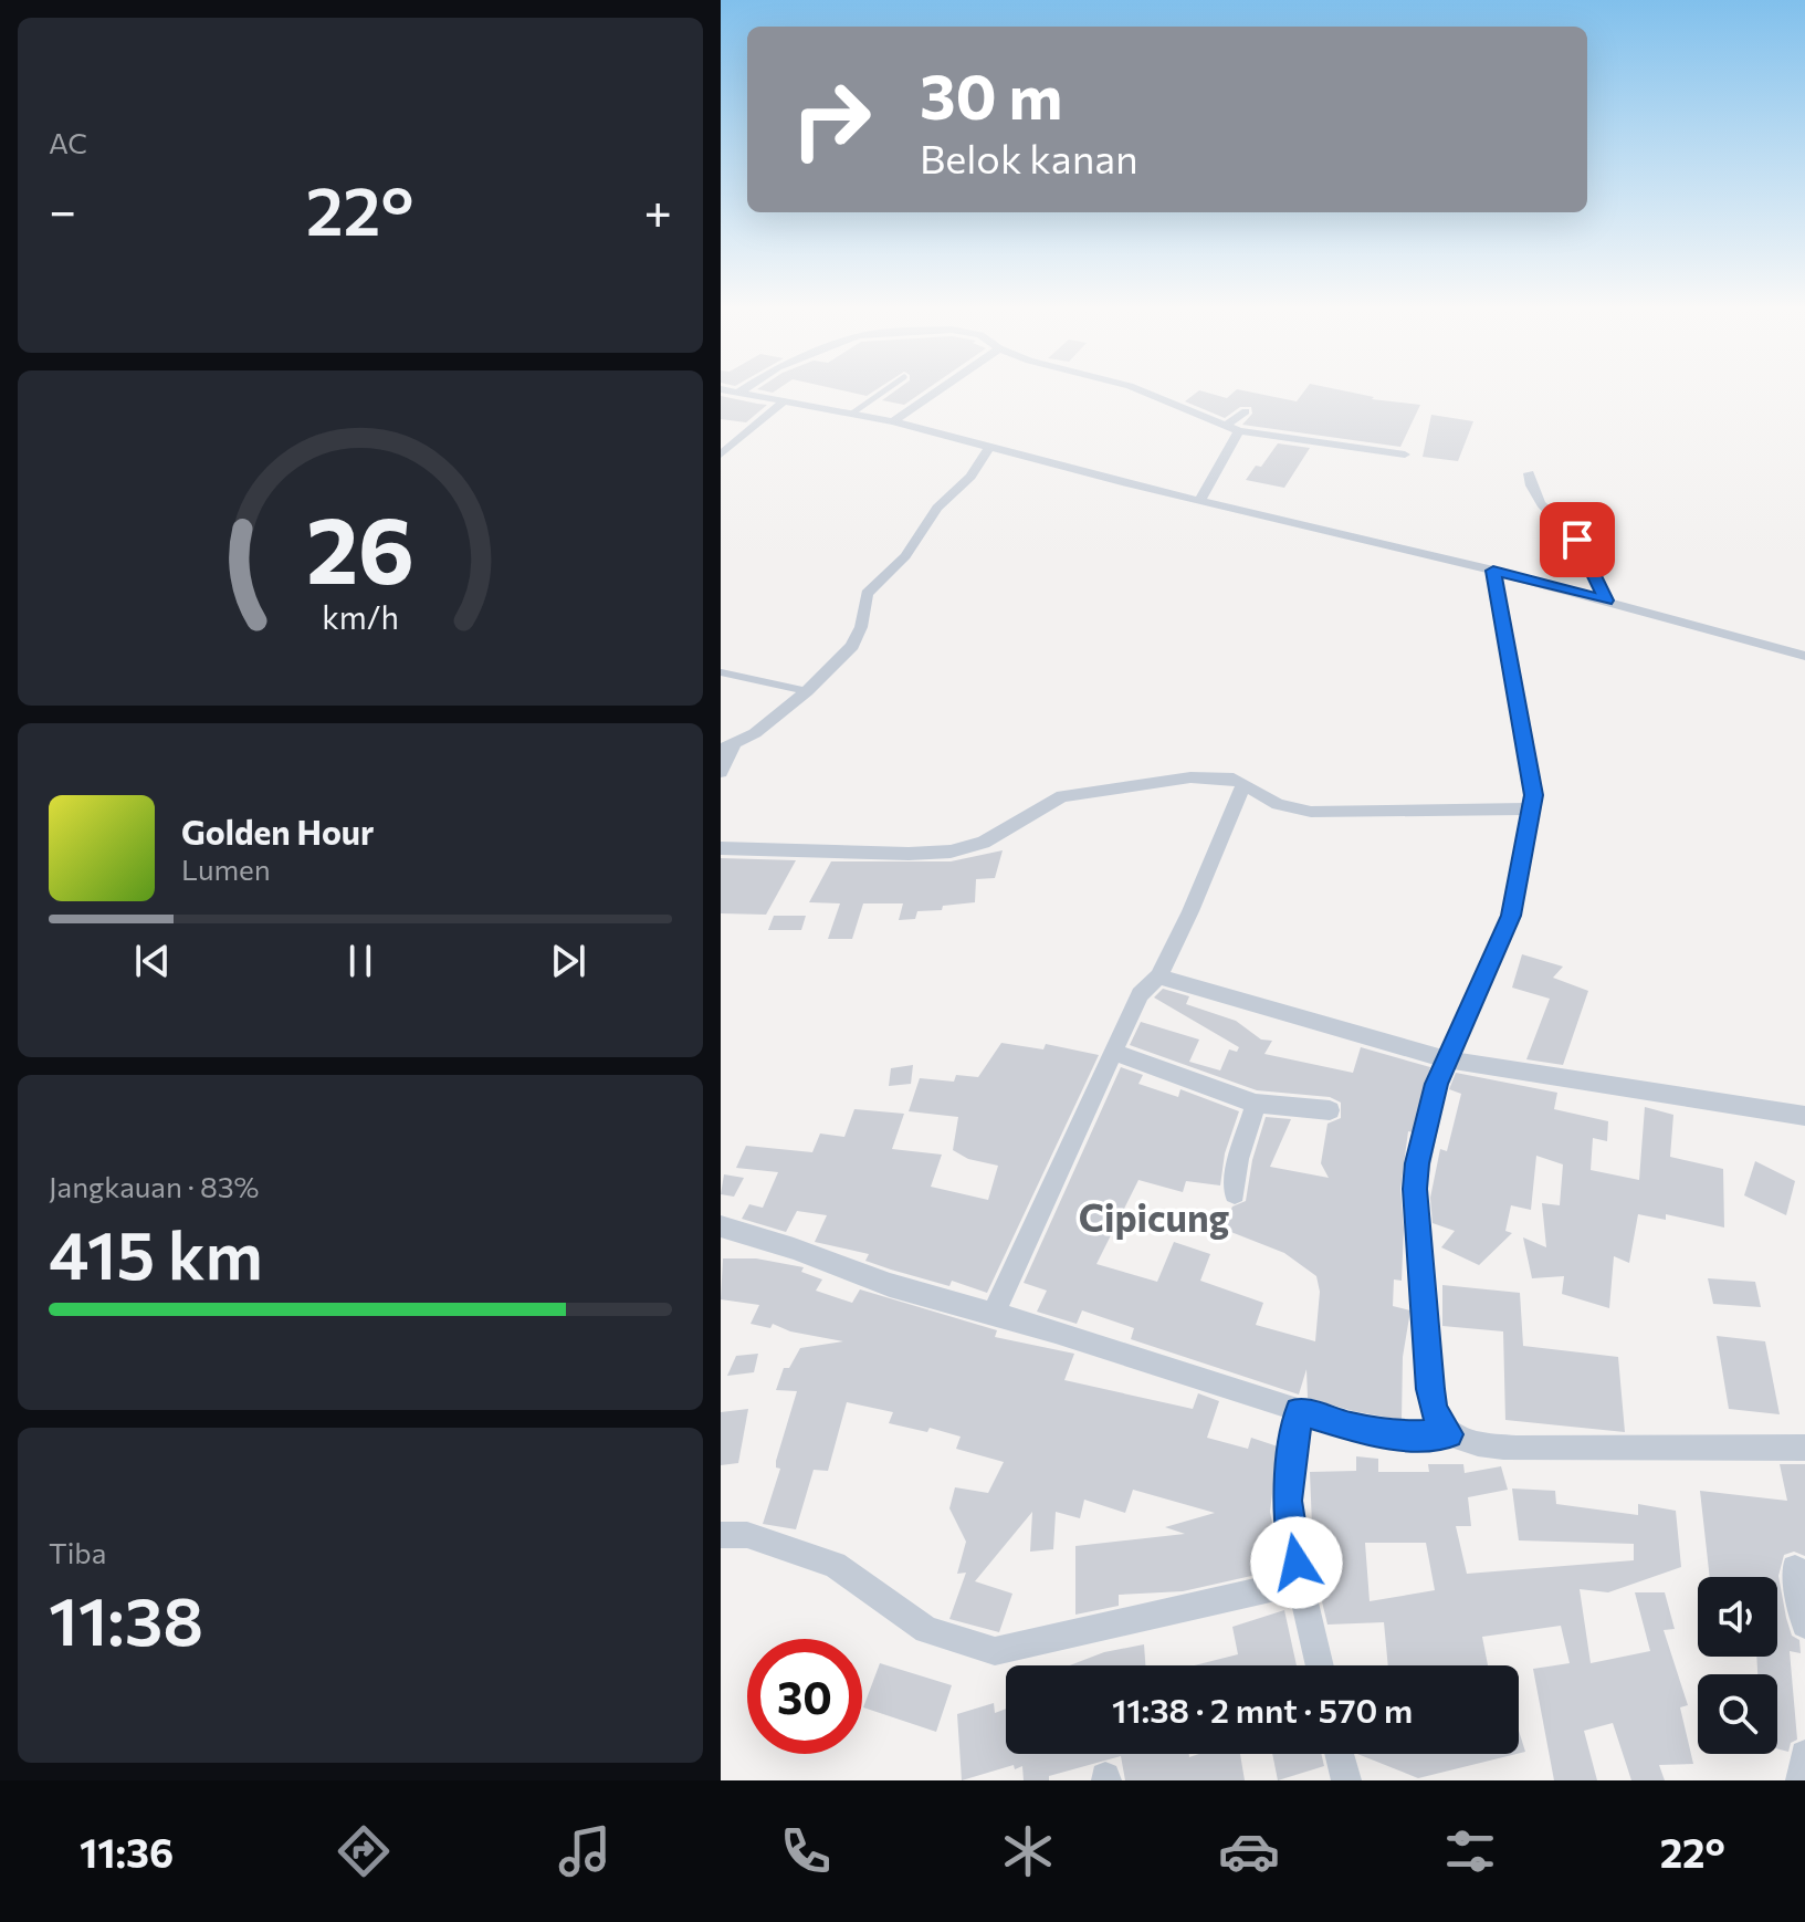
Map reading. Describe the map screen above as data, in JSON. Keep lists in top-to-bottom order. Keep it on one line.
{"districts":["Cipicung"],"page":{"tile":["AC",["Jangkauan · 83%","415 km"],["Tiba","11:38"]],"turn":["30 m","Belok kanan"],"heat":["−","22°","+"],"song":["Golden Hour","Lumen"],"limit":"30","trip":"11:38 · 2 mnt · 570 m","tabs":["11:36","22°"],"gauge":["26","km/h"]}}
